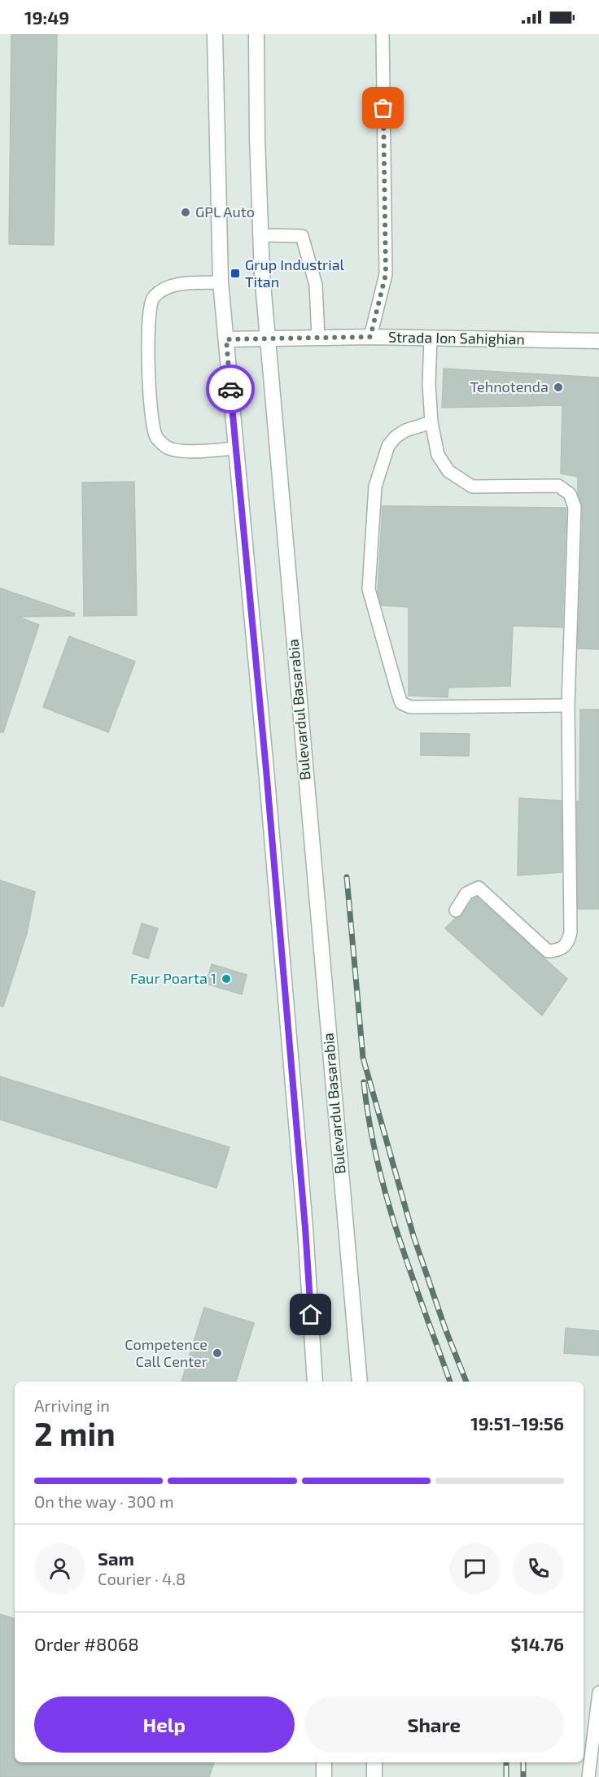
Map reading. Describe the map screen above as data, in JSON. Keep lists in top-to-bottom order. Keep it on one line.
{"streets":{"main road":["Strada Ion Sahighian","Bulevardul Basarabia"]},"crossings":[["Strada Ion Sahighian","Bulevardul Basarabia"]],"places":{"other":["GPL Auto","Tehnotenda","Faur Poarta 1","Competence Call Center"],"transit":["Grup Industrial Titan"]},"page":{"status":"19:49","heading":["2 min","Arriving in","19:51–19:56"],"panel":["Sam","Courier · 4.8","Order #8068","$14.76"],"bar":"On the way · 300 m","buttons":["Help","Share"]}}
